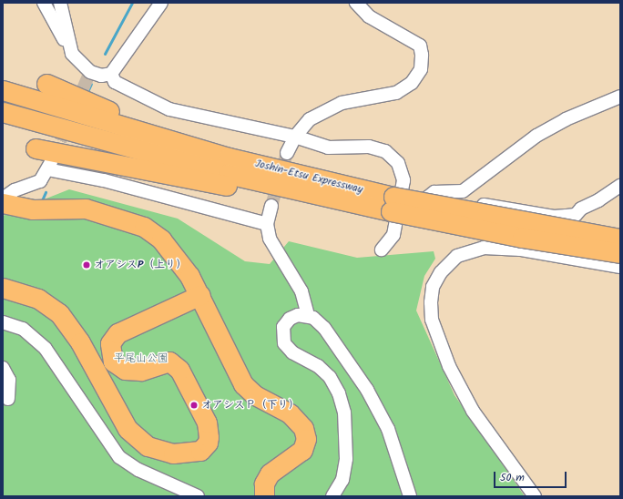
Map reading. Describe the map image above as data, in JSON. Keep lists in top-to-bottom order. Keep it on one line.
{"streets":{"highway":["Joshin-Etsu Expressway"]},"parks":["平尾山公園"],"places":["オアシスP（上り）","オアシスＰ（下り）"],"scale_bar":"50 m"}
